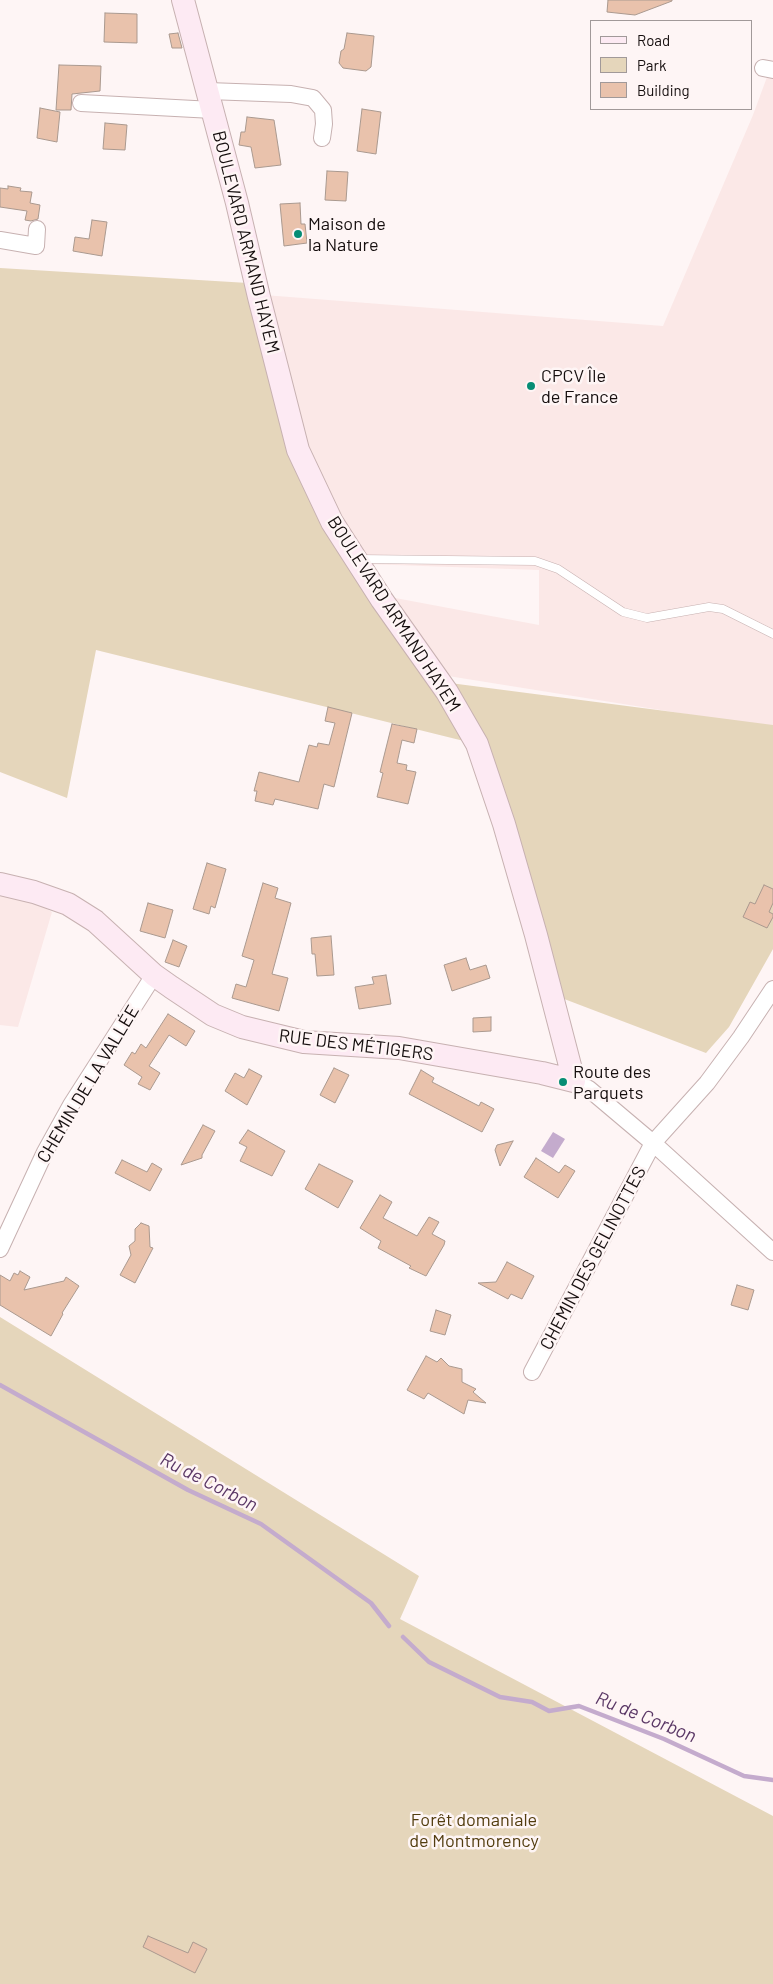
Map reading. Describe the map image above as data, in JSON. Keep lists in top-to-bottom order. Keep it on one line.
{"streets":{"main road":["BOULEVARD ARMAND HAYEM","RUE DES MÉTIGERS"],"street":["CHEMIN DE LA VALLÉE","CHEMIN DES GELINOTTES"]},"crossings":[["BOULEVARD ARMAND HAYEM","RUE DES MÉTIGERS"],["RUE DES MÉTIGERS","CHEMIN DE LA VALLÉE"]],"water":["Ru de Corbon"],"parks":["Forêt domaniale de Montmorency"],"places":["Maison de la Nature","CPCV Île de France","Route des Parquets"],"legend":["Road","Park","Building"]}
